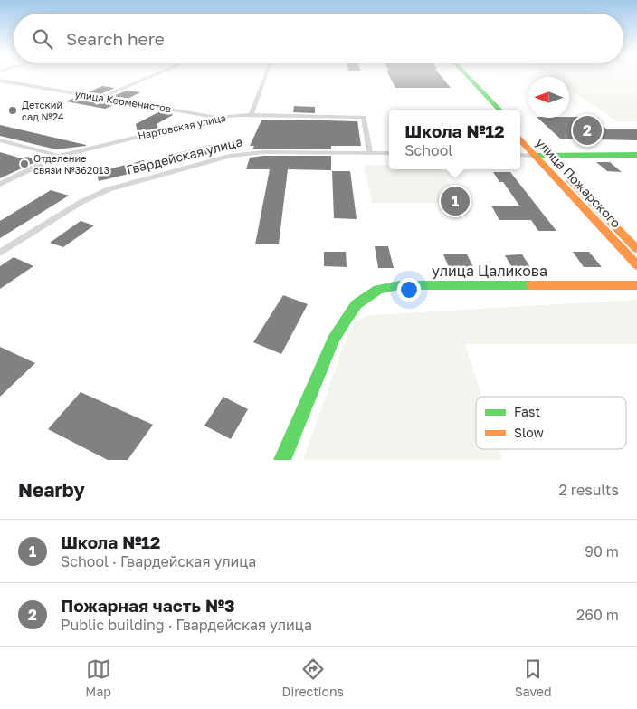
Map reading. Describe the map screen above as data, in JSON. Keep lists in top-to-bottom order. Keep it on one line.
{"streets":{"main road":["улица Пожарского","улица Цаликова"],"street":["улица Керменистов","Нартовская улица","Гвардейская улица"]},"crossings":[["улица Керменистов","Нартовская улица"],["Нартовская улица","Гвардейская улица"]],"places":["Детский сад №24","Отделение связи №362013"],"legend":["Fast","Slow"],"north":"left","page":{"search":"Search here","popup":["Школа №12","School"],"pins":["2","1"],"heading":["Nearby","2 results"],"list":[{"mark":"1","name":"Школа №12","note":"School · Гвардейская улица","value":"90 m"},{"mark":"2","name":"Пожарная часть №3","note":"Public building · Гвардейская улица","value":"260 m"}],"nav":["Map","Directions","Saved"]}}
